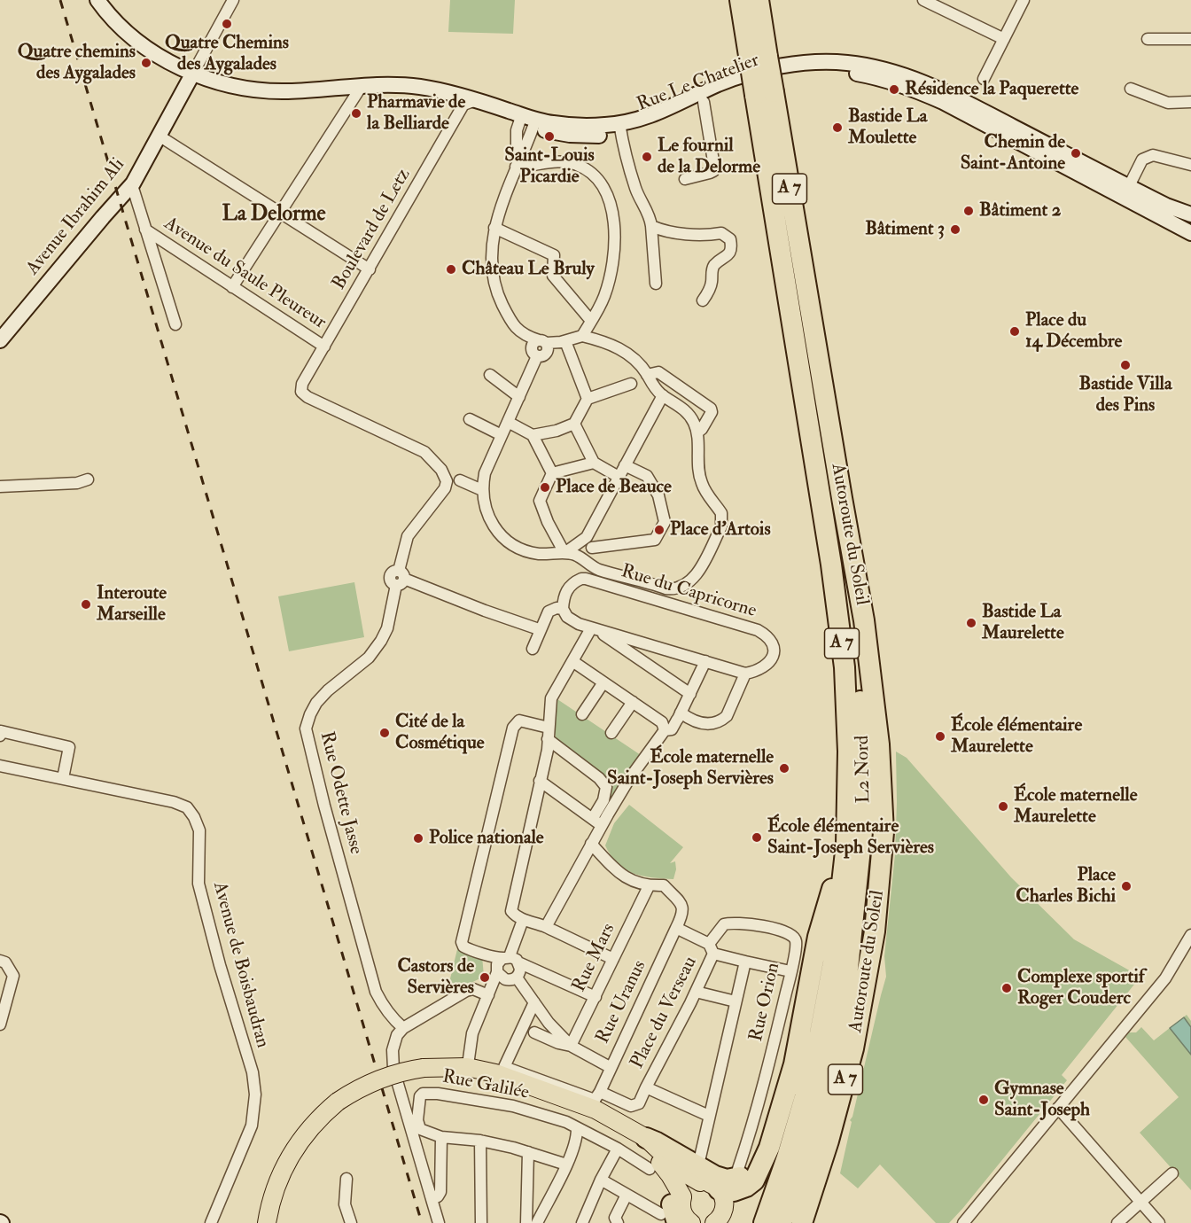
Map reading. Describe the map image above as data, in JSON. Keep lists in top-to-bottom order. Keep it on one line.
{"streets":{"highway":["A 7","Autoroute du Soleil","L2 Nord"],"main road":["Rue Le Chatelier","Avenue Ibrahim Ali"],"street":["Boulevard de Letz","Avenue du Saule Pleureur","Rue du Capricorne","Rue Odette Jasse","Rue Mars","Avenue de Boisbaudran","Rue Uranus","Rue Orion","Place du Verseau","Rue Galilée"]},"crossings":[["Rue Le Chatelier","Avenue Ibrahim Ali"],["Rue Le Chatelier","Boulevard de Letz"],["Boulevard de Letz","Avenue du Saule Pleureur"],["Boulevard de Letz","Rue Odette Jasse"],["Autoroute du Soleil","L2 Nord"],["Rue Mars","Rue Uranus"],["Rue Uranus","Place du Verseau"],["Rue Orion","Place du Verseau"]],"districts":["La Delorme"],"places":["Quatre Chemins des Aygalades","Quatre chemins des Aygalades","Résidence la Paquerette","Pharmavie de la Belliarde","Bastide La Moulette","Saint-Louis Picardie","Chemin de Saint-Antoine","Le fournil de la Delorme","Bâtiment 2","Bâtiment 3","Château Le Bruly","Place du 14 Décembre","Bastide Villa des Pins","Place de Beauce","Place d'Artois","Interoute Marseille","Bastide La Maurelette","Cité de la Cosmétique","École élémentaire Maurelette","École maternelle Saint-Joseph Servières","École maternelle Maurelette","École élémentaire Saint-Joseph Servières","Police nationale","Place Charles Bichi","Castors de Servières","Complexe sportif Roger Couderc","Gymnase Saint-Joseph"]}
